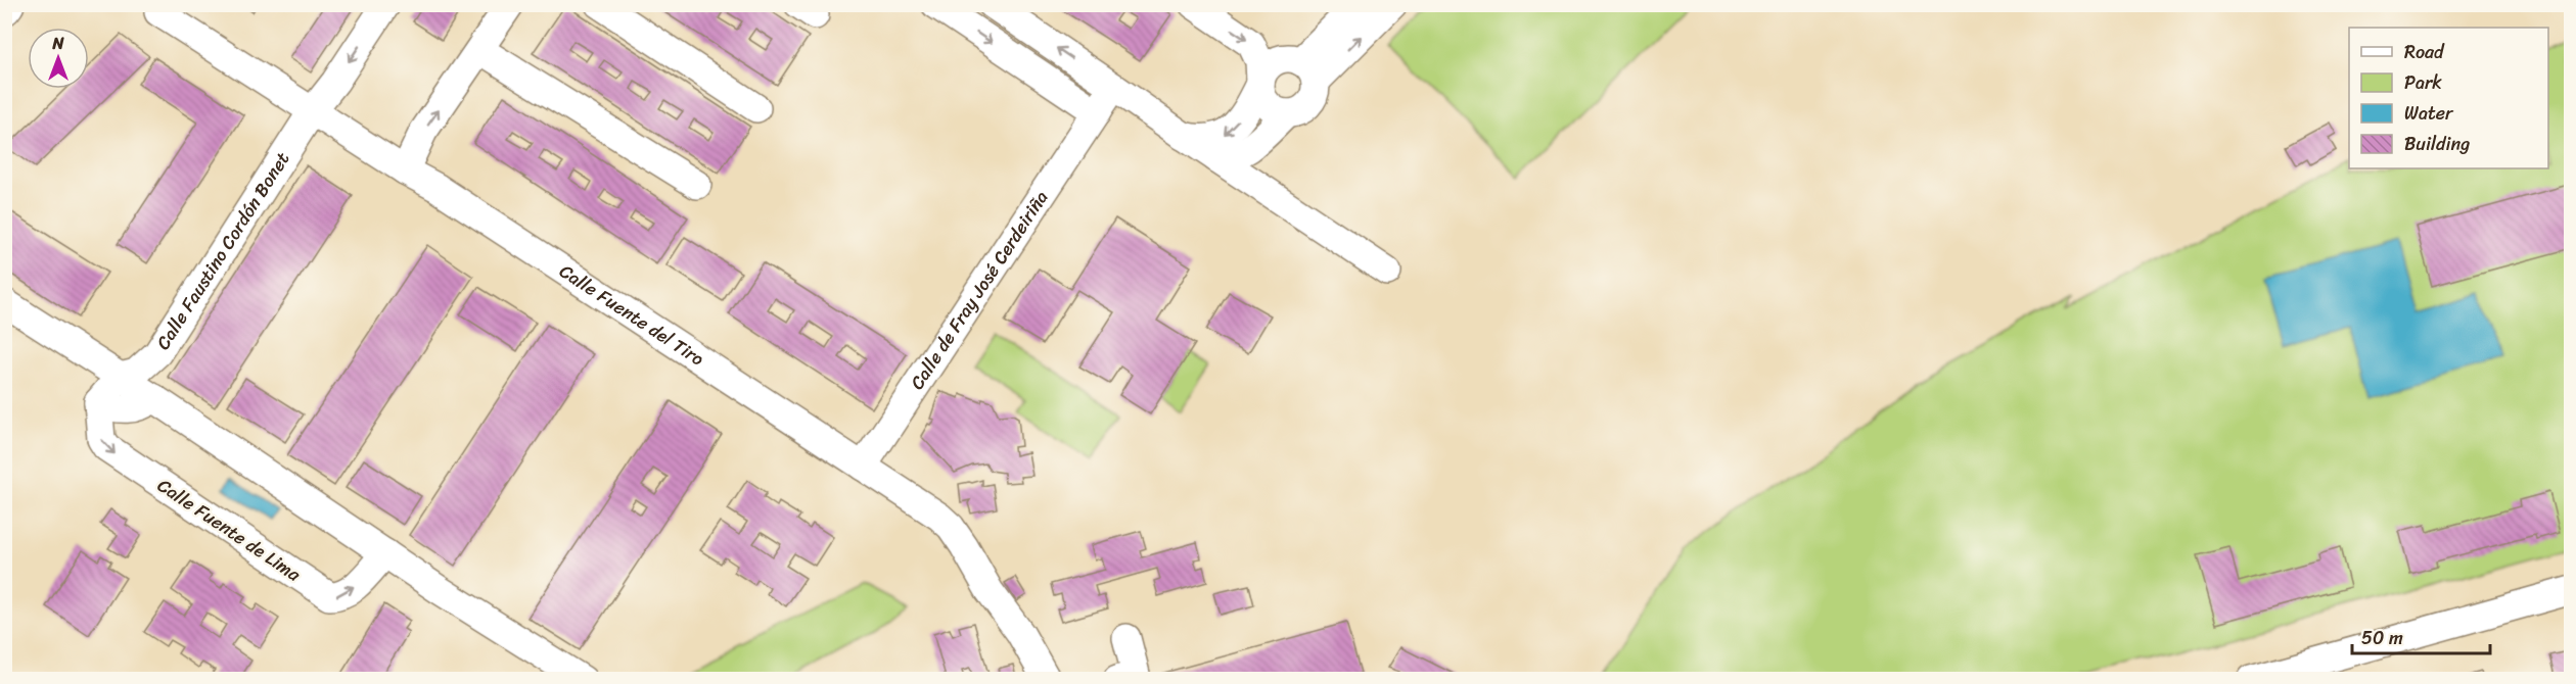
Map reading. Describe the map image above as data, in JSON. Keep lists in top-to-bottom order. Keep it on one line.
{"streets":{"street":["Calle Faustino Cordón Bonet","Calle de Fray José Cerdeiriña","Calle Fuente del Tiro","Calle Fuente de Lima"]},"crossings":[["Calle Faustino Cordón Bonet","Calle Fuente del Tiro"],["Calle de Fray José Cerdeiriña","Calle Fuente del Tiro"]],"legend":["Road","Park","Water","Building"],"scale_bar":"50 m","north":"top"}
